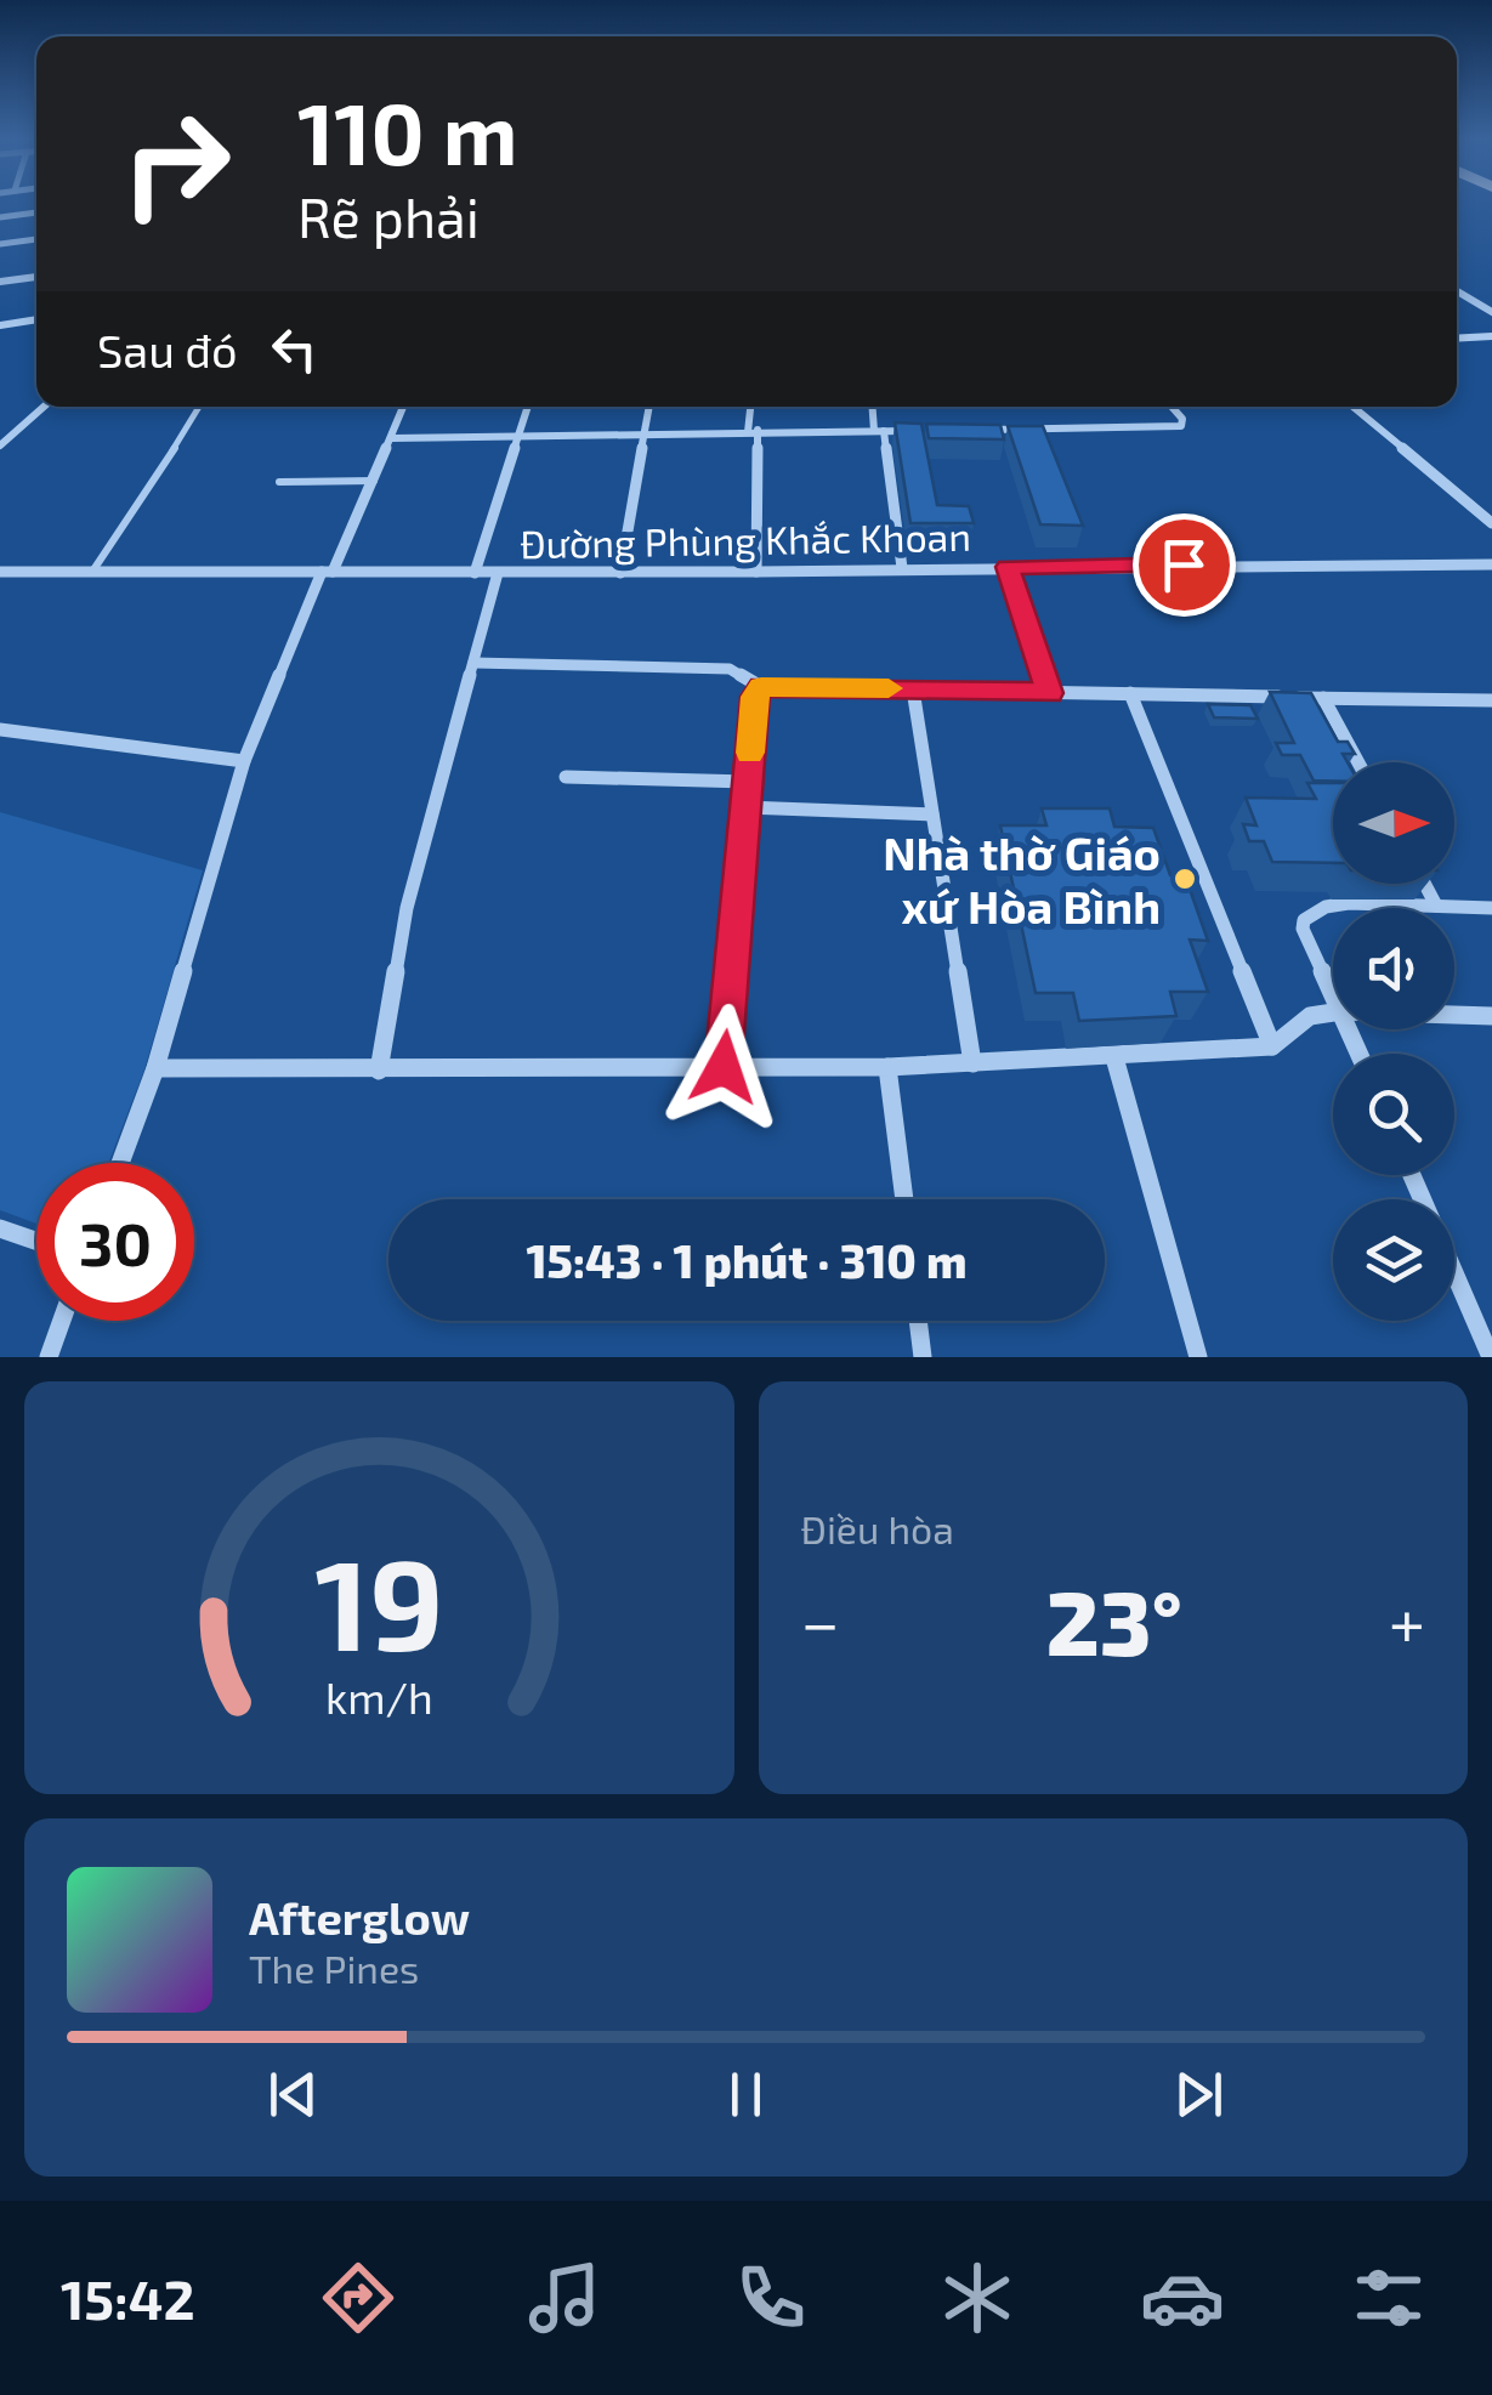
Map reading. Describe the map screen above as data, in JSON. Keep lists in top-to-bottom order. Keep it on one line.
{"streets":{"street":["Đường Phùng Khắc Khoan"]},"places":["Nhà thờ Giáo xứ Hòa Bình"],"north":"right","page":{"turn":["110 m","Rẽ phải"],"then":"Sau đó","limit":"30","trip":"15:43 · 1 phút · 310 m","tile":"Điều hòa","heat":["−","23°","+"],"song":["Afterglow","The Pines"],"tabs":"15:42","gauge":["19","km/h"]}}
